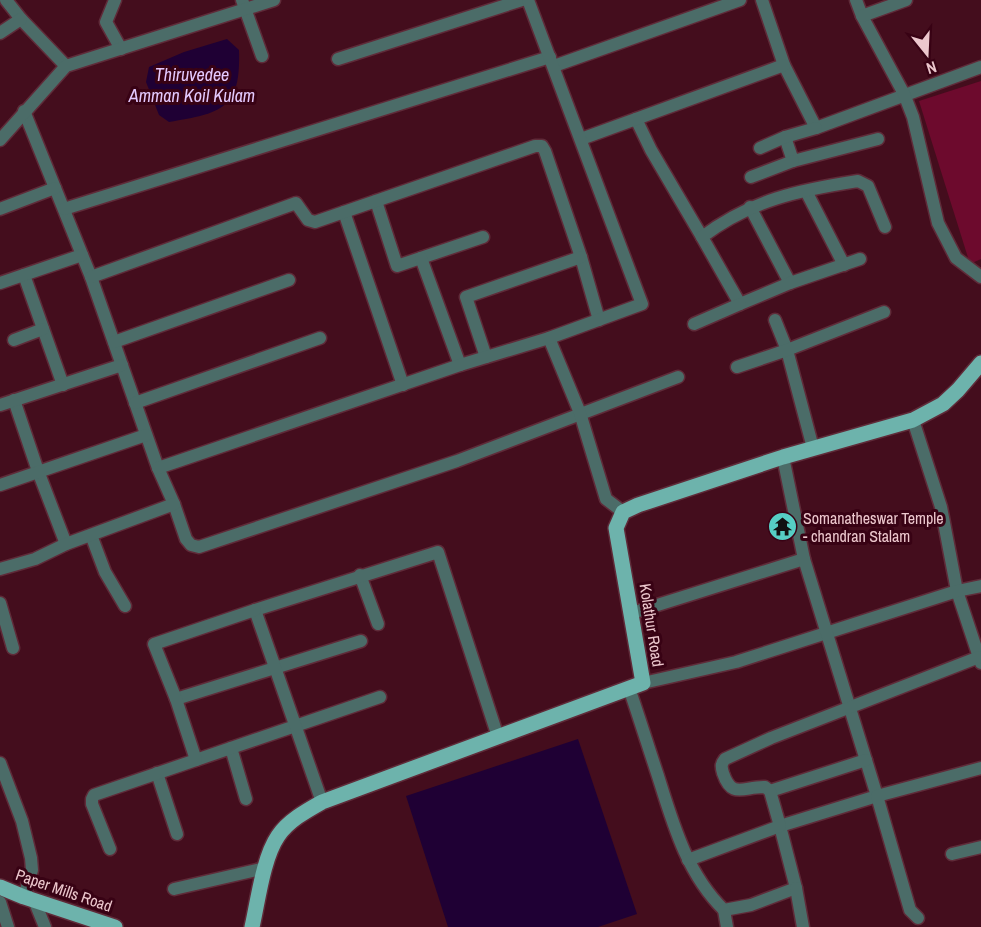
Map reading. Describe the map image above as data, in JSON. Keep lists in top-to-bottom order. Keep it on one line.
{"streets":{"main road":["Kolathur Road","Paper Mills Road"]},"water":["Thiruvedee Amman Koil Kulam"],"places":{"temple":["Somanatheswar Temple - chandran Stalam"]},"north":"bottom"}
